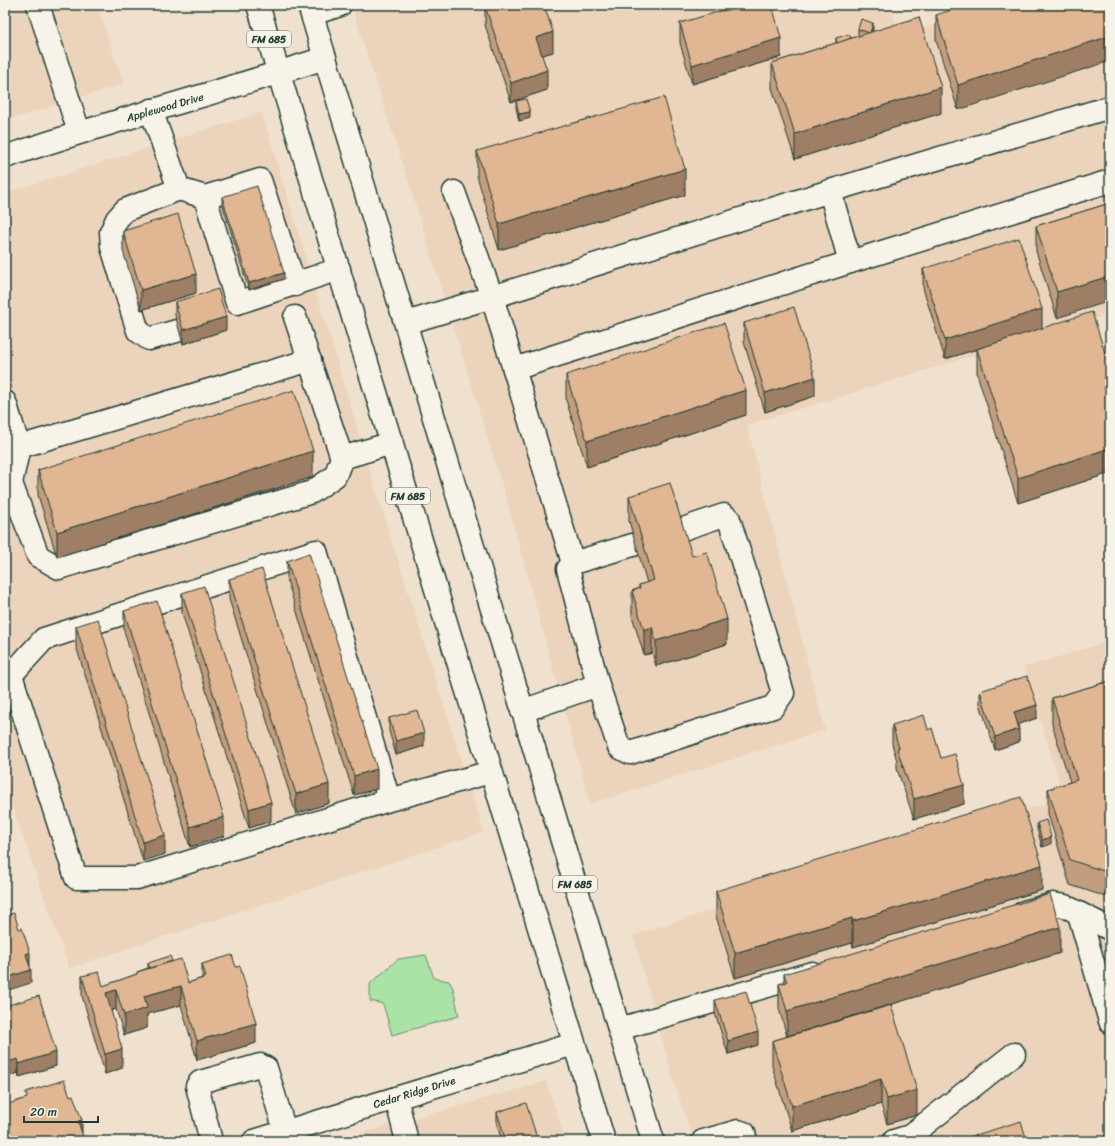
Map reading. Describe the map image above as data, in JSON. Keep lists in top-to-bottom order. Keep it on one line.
{"streets":{"main road":["FM 685","Applewood Drive","Cedar Ridge Drive"]},"crossings":[["FM 685","Applewood Drive"],["FM 685","Cedar Ridge Drive"]],"scale_bar":"20 m"}
